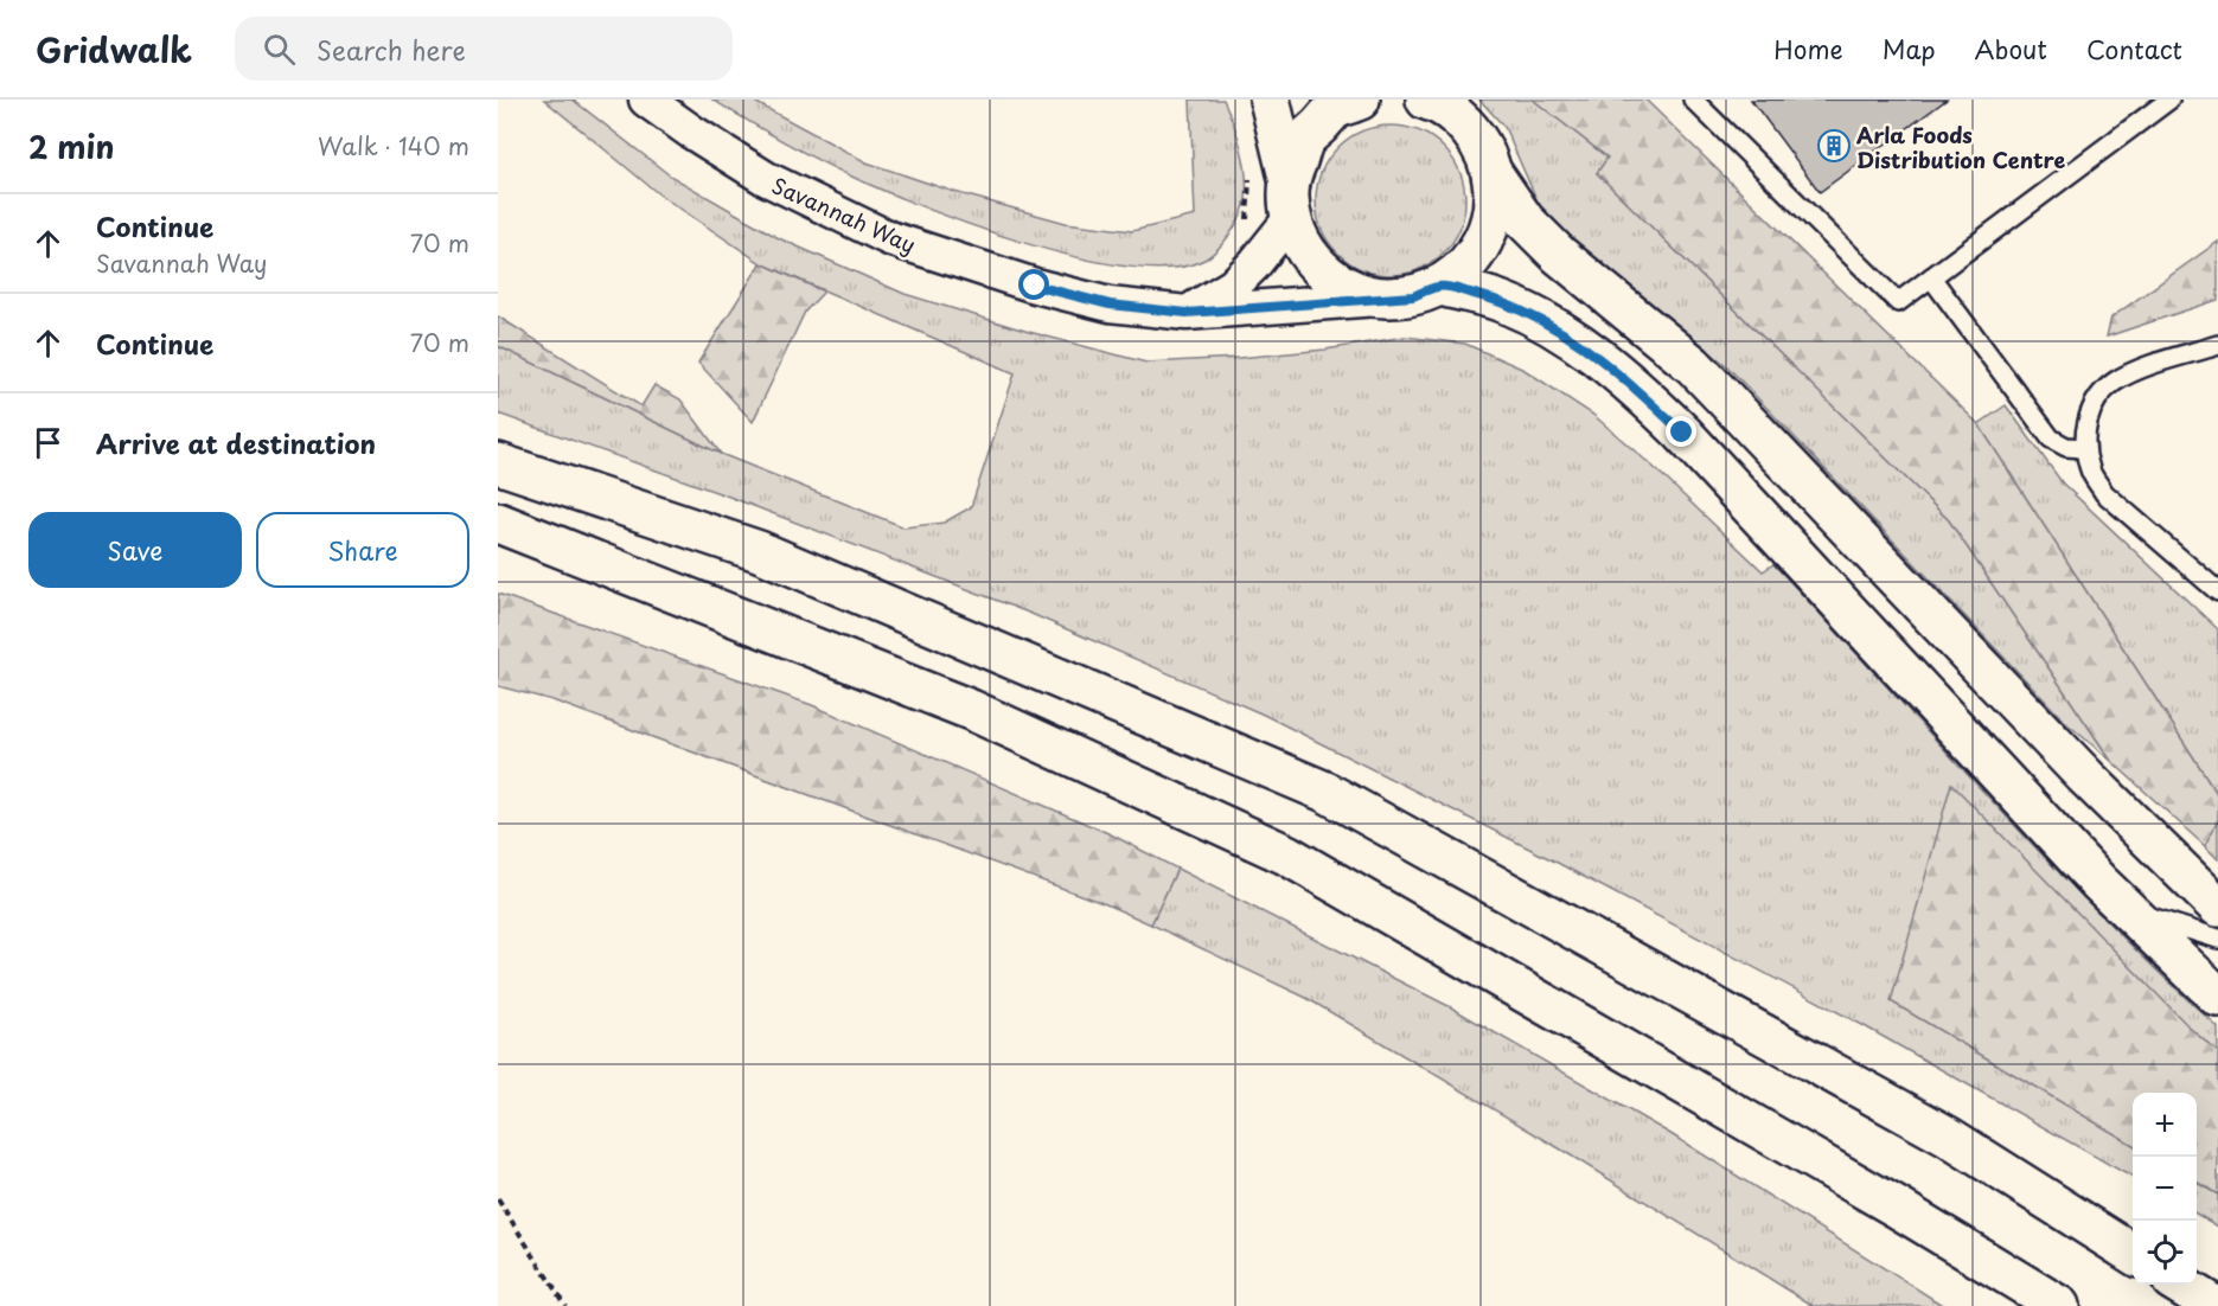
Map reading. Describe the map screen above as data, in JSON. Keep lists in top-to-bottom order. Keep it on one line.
{"streets":{"street":["Savannah Way"]},"places":{"building":["Arla Foods Distribution Centre"]},"page":{"header":"Gridwalk","search":"Search here","nav":["Home","Map","About","Contact"],"heading":["2 min","Walk · 140 m"],"list":[["Continue","Savannah Way","70 m"],["Continue","70 m"],"Arrive at destination"],"buttons":["Save","Share"],"map_buttons":["+","−"]}}
